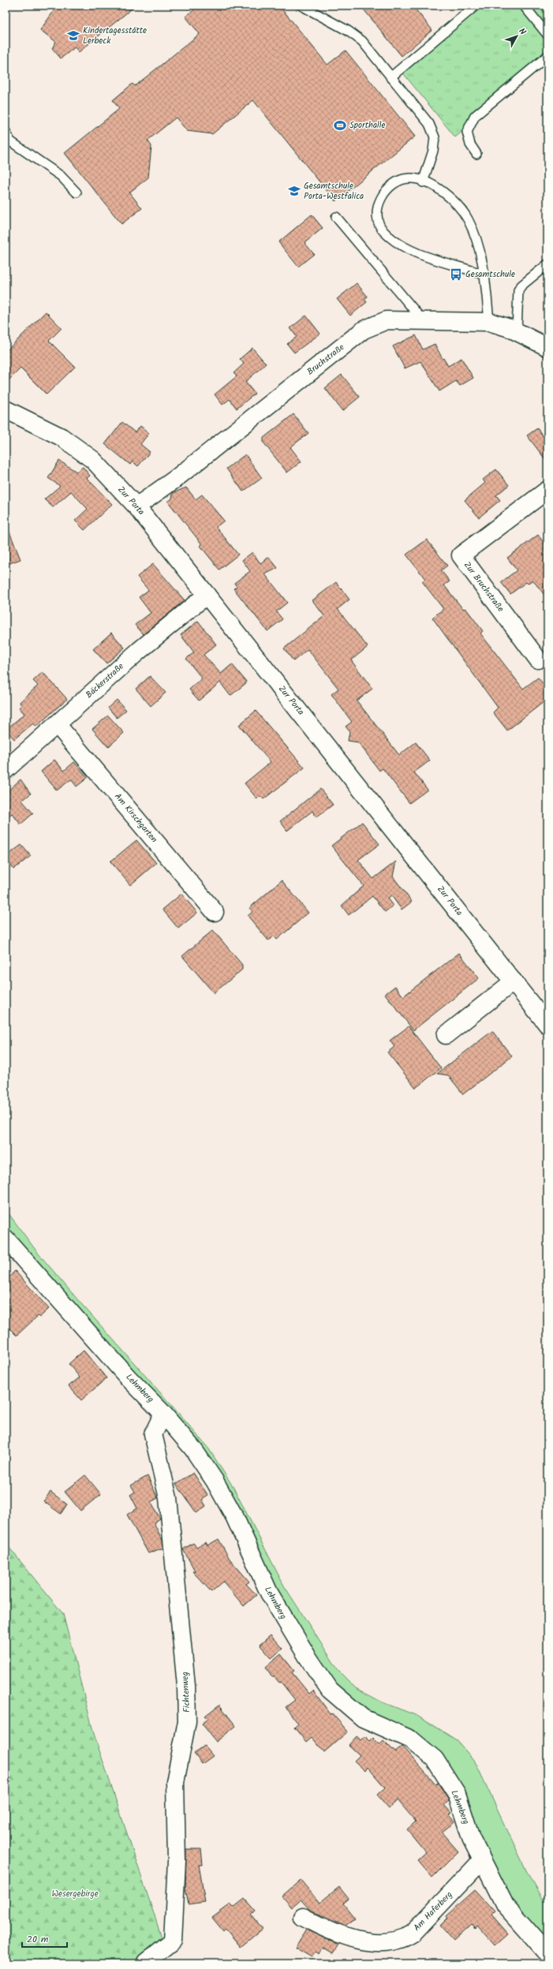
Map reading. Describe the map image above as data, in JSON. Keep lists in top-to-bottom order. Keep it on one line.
{"streets":{"street":["Bruchstraße","Zur Porta","Zur Bruchstraße","Bäckerstraße","Am Kirschgarten","Lehmberg","Fichtenweg","Am Haferberg"]},"crossings":[["Bruchstraße","Zur Porta"],["Zur Porta","Bäckerstraße"],["Bäckerstraße","Am Kirschgarten"],["Lehmberg","Fichtenweg"],["Lehmberg","Am Haferberg"]],"parks":["Wesergebirge"],"places":{"school or university":["Kindertagesstätte Lerbeck","Gesamtschule Porta-Westfalica"],"sports":["Sporthalle"],"bus stop":["Gesamtschule"]},"scale_bar":"20 m","north":"top right"}
